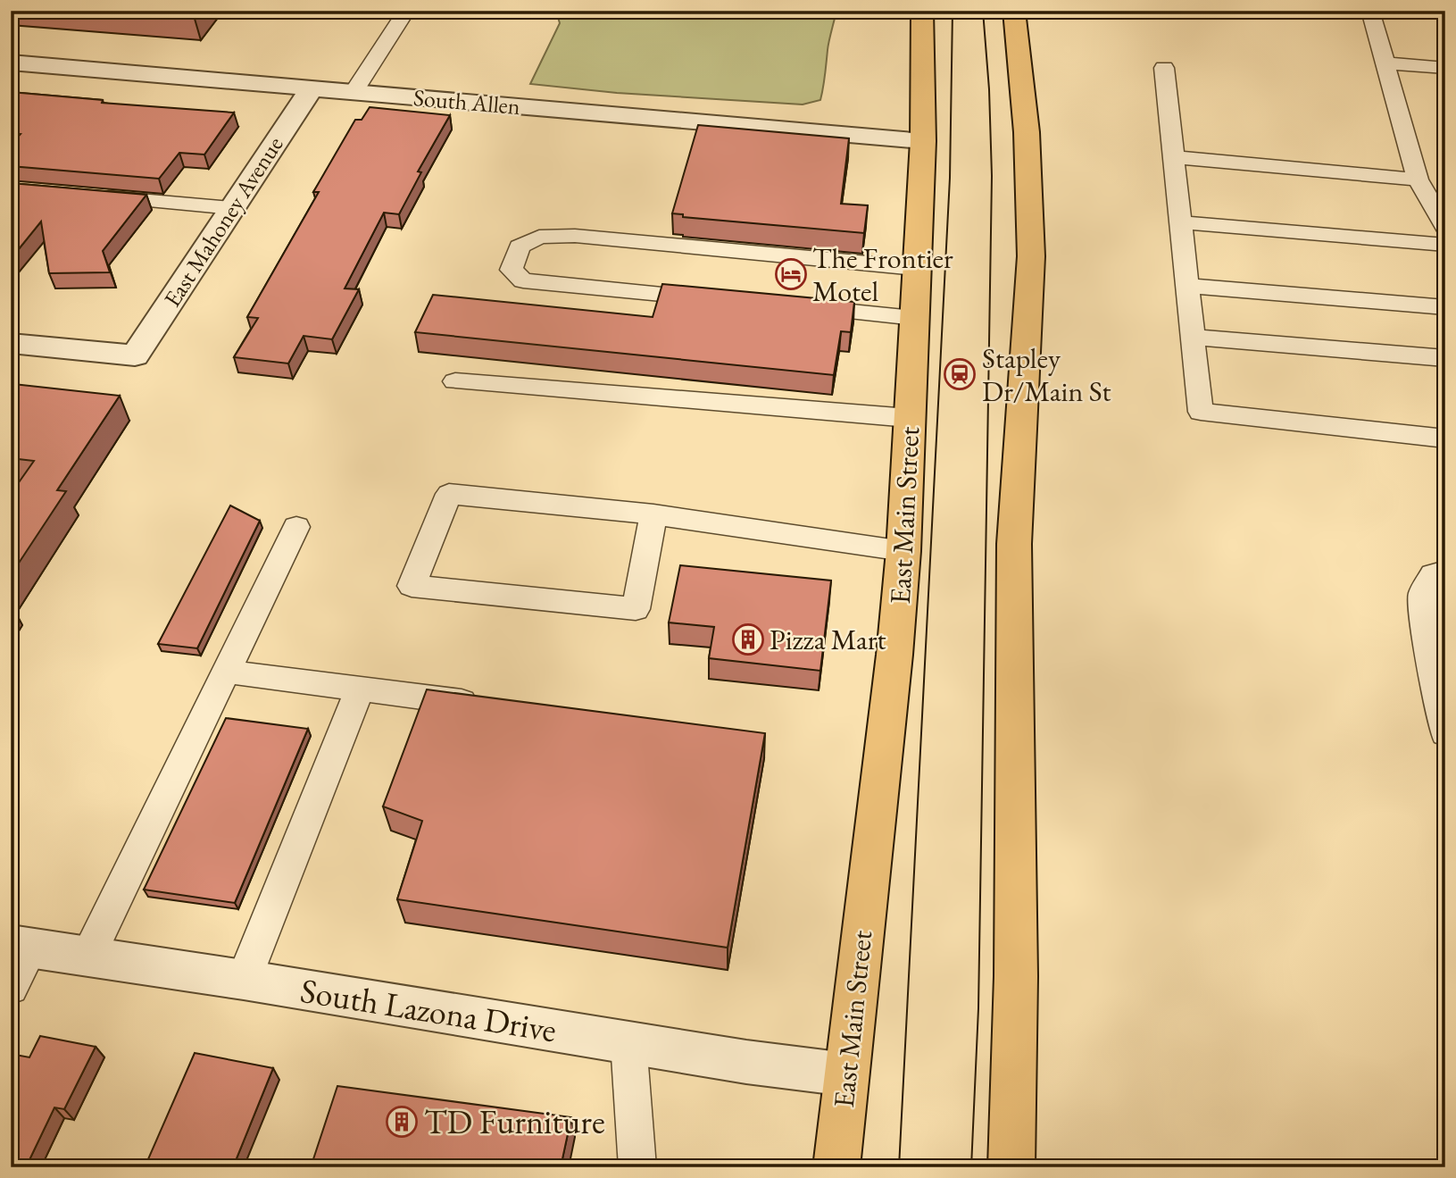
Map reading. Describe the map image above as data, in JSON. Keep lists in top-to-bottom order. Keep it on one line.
{"streets":{"main road":["East Main Street"],"street":["South Allen","East Mahoney Avenue","South Lazona Drive"]},"crossings":[["South Allen","East Mahoney Avenue"],["South Allen","East Main Street"],["East Main Street","South Lazona Drive"]],"places":{"hotel":["The Frontier Motel"],"station":["Stapley Dr/Main St"],"building":["Pizza Mart","TD Furniture"]}}
